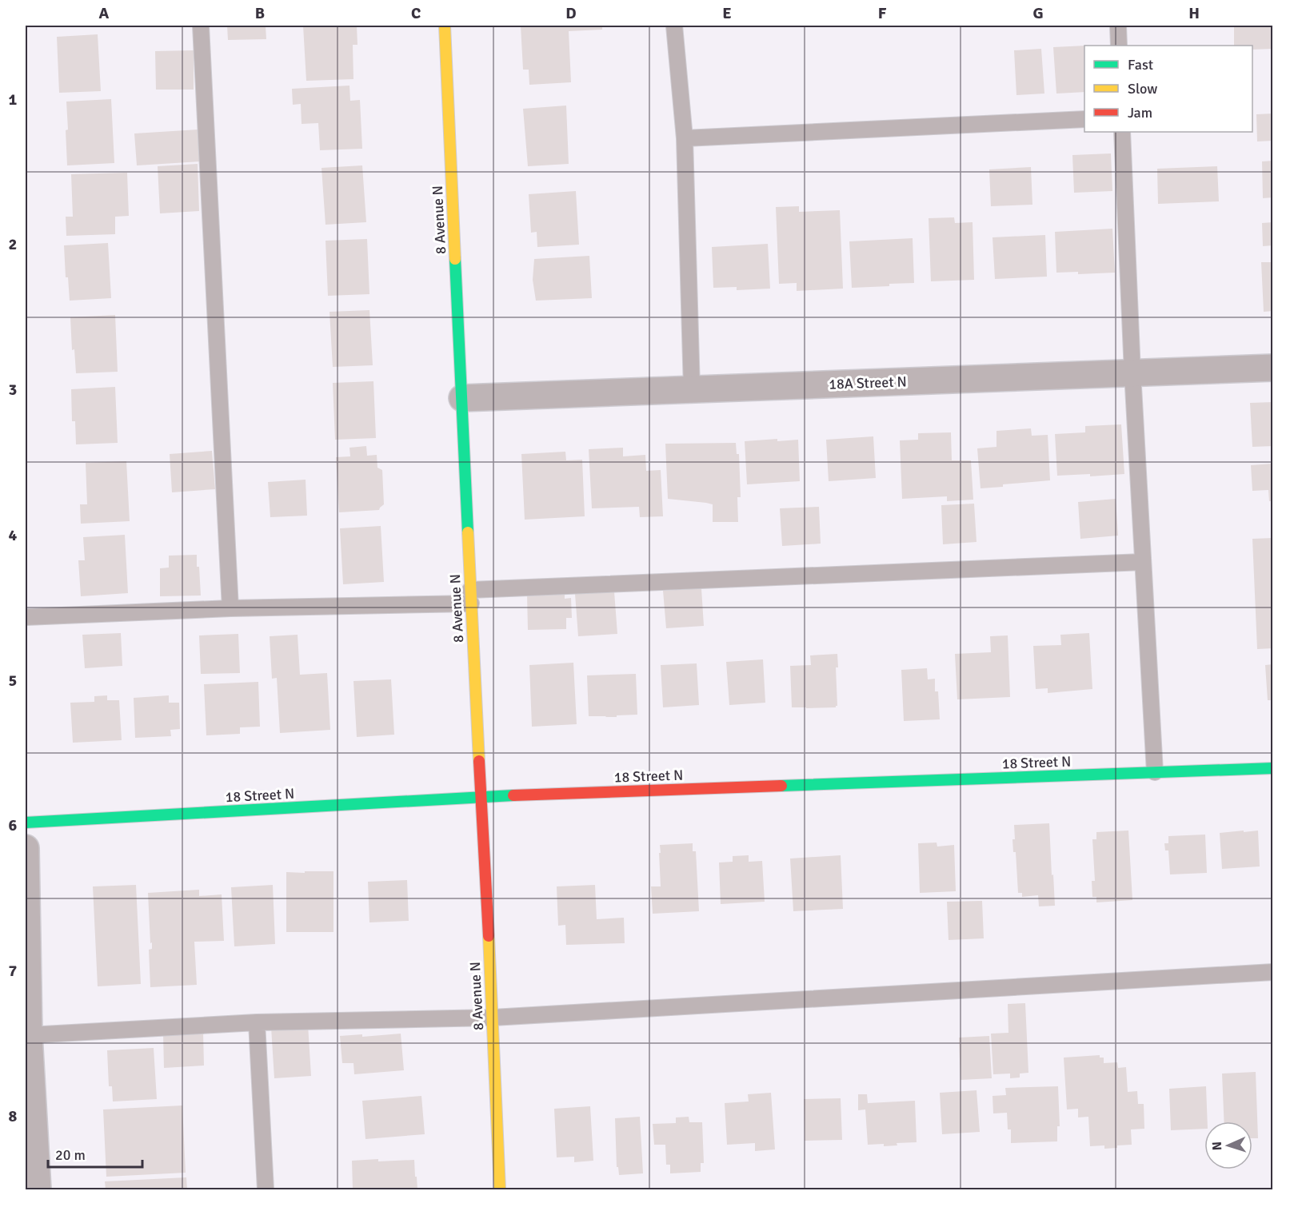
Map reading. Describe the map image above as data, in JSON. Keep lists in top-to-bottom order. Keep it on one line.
{"streets":{"street":["8 Avenue N","18A Street N","18 Street N"]},"crossings":[["8 Avenue N","18A Street N"],["8 Avenue N","18 Street N"]],"legend":["Fast","Slow","Jam"],"scale_bar":"20 m","north":"left","grid":{"columns":["A","B","C","D","E","F","G","H"],"rows":["1","2","3","4","5","6","7","8"]}}
